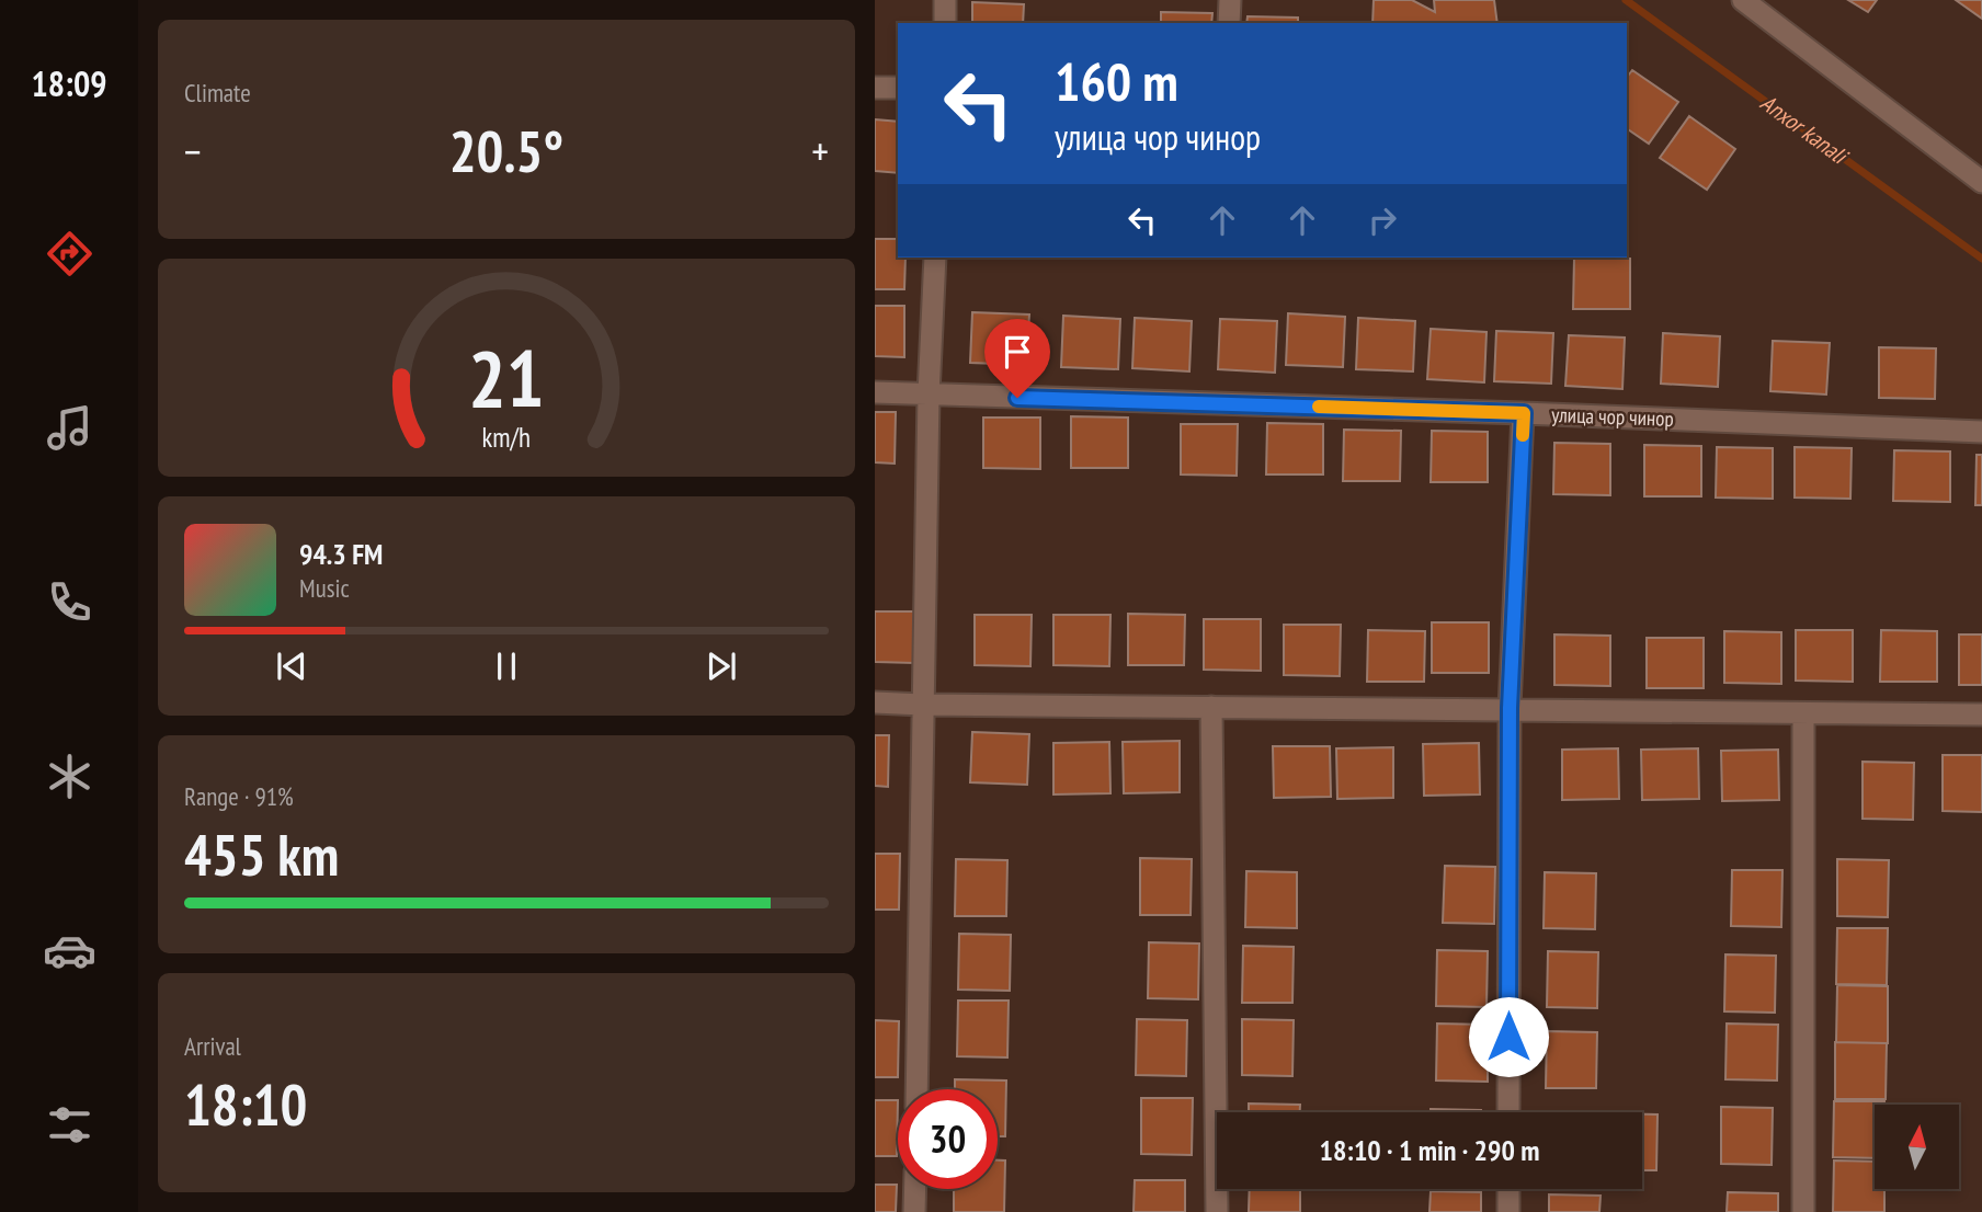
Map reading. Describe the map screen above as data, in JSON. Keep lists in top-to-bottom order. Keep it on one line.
{"streets":{"street":["улица чор чинор"]},"water":["Anxor kanali"],"north":"top","page":{"tabs":"18:09","tile":["Climate",["Range · 91%","455 km"],["Arrival","18:10"]],"turn":["160 m","улица чор чинор"],"heat":["−","20.5°","+"],"song":["94.3 FM","Music"],"limit":"30","trip":"18:10 · 1 min · 290 m","gauge":["21","km/h"]}}
